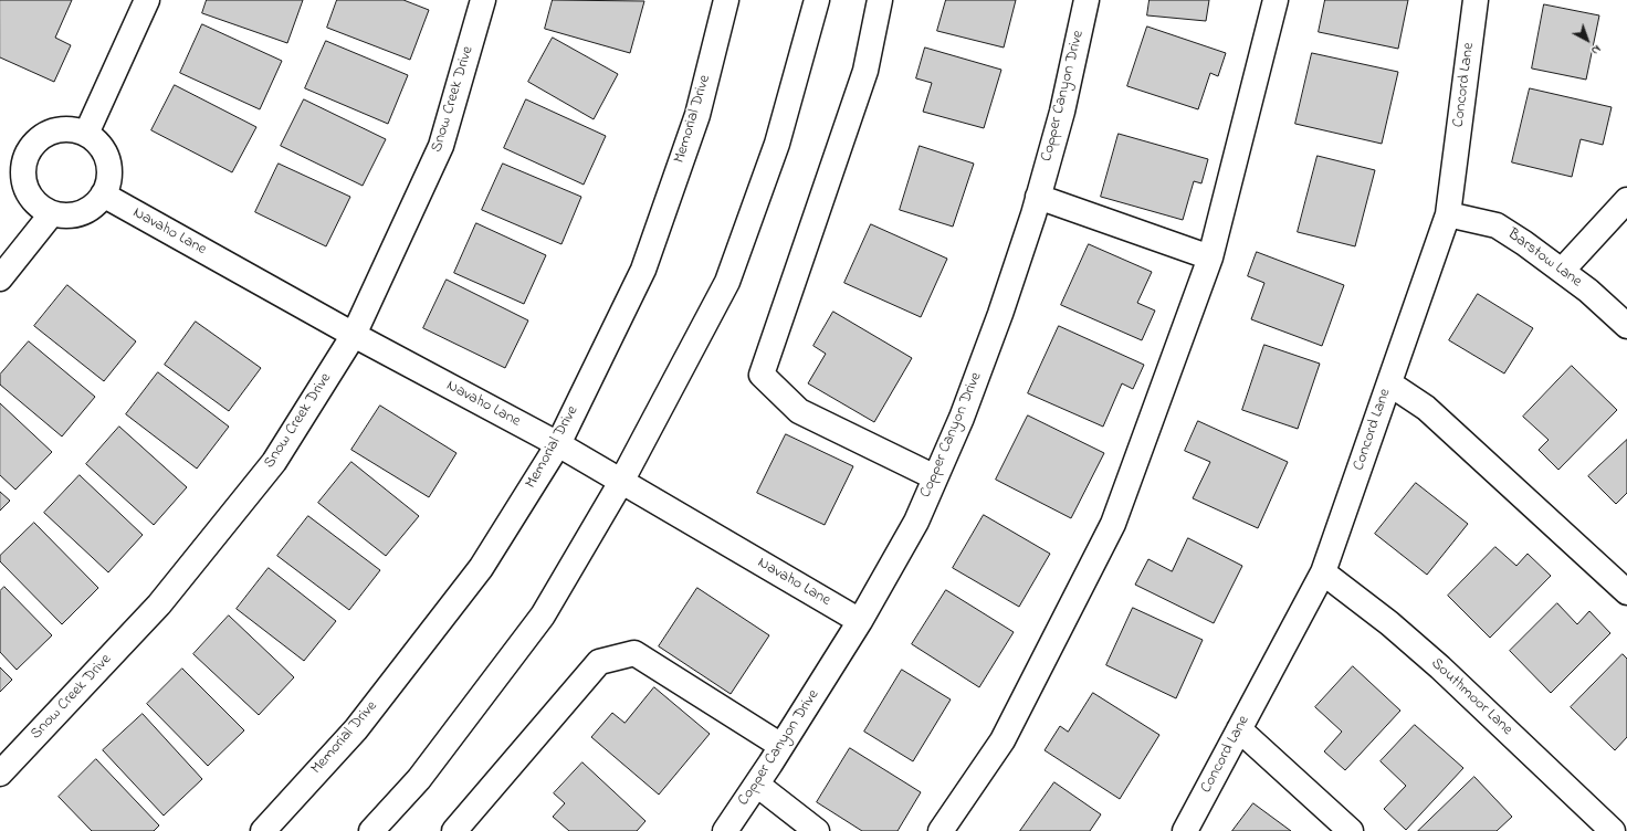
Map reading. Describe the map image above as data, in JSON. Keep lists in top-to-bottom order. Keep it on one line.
{"streets":{"street":["Concord Lane","Copper Canyon Drive","Snow Creek Drive","Memorial Drive","Navaho Lane","Barstow Lane","Southmoor Lane"]},"crossings":[["Concord Lane","Barstow Lane"],["Concord Lane","Southmoor Lane"],["Copper Canyon Drive","Navaho Lane"],["Snow Creek Drive","Navaho Lane"],["Memorial Drive","Navaho Lane"]],"north":"bottom right"}
